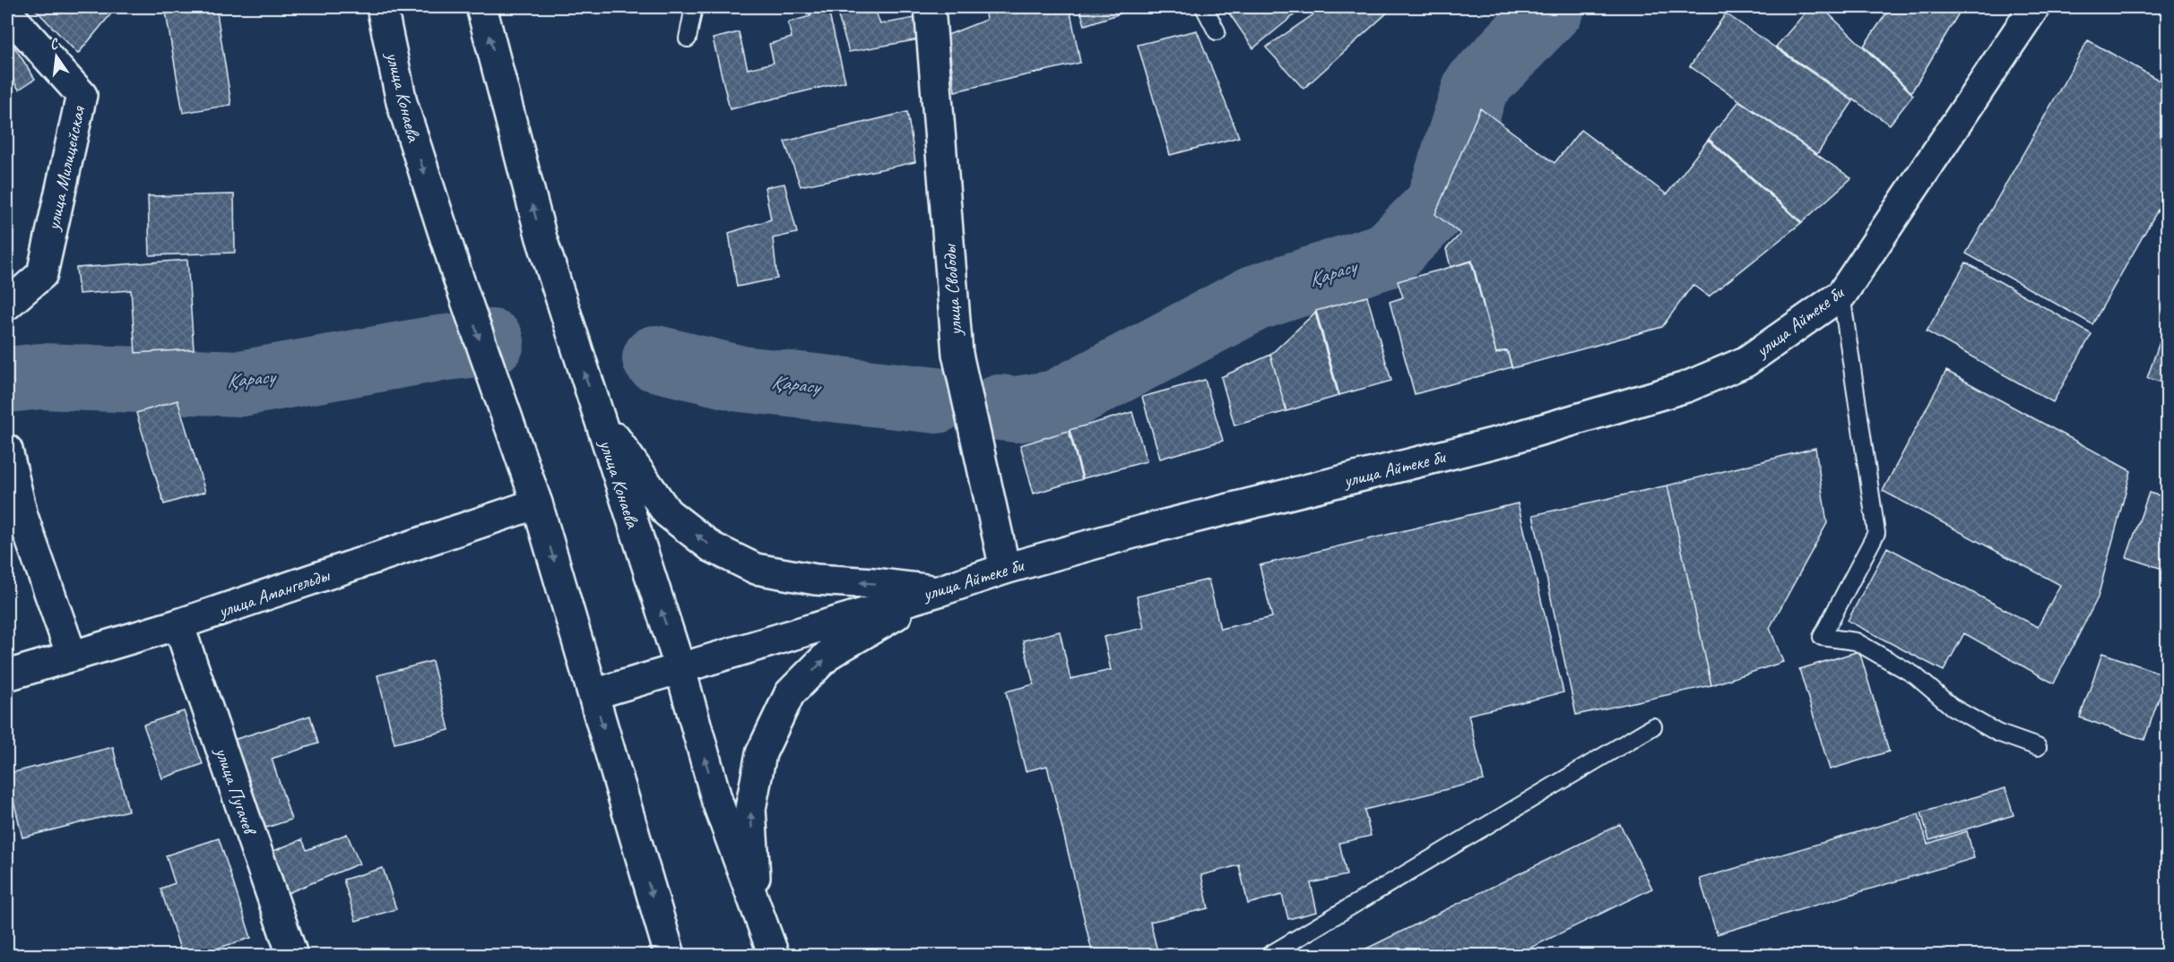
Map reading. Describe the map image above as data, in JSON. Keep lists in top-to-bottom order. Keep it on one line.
{"streets":{"main road":["улица Конаева","улица Милицейская","улица Свободы","улица Айтеке би","улица Амангельды","улица Пугачев"]},"crossings":[["улица Конаева","улица Айтеке би"],["улица Конаева","улица Амангельды"],["улица Свободы","улица Айтеке би"],["улица Амангельды","улица Пугачев"]],"water":["Қарасу"],"north":"top"}
